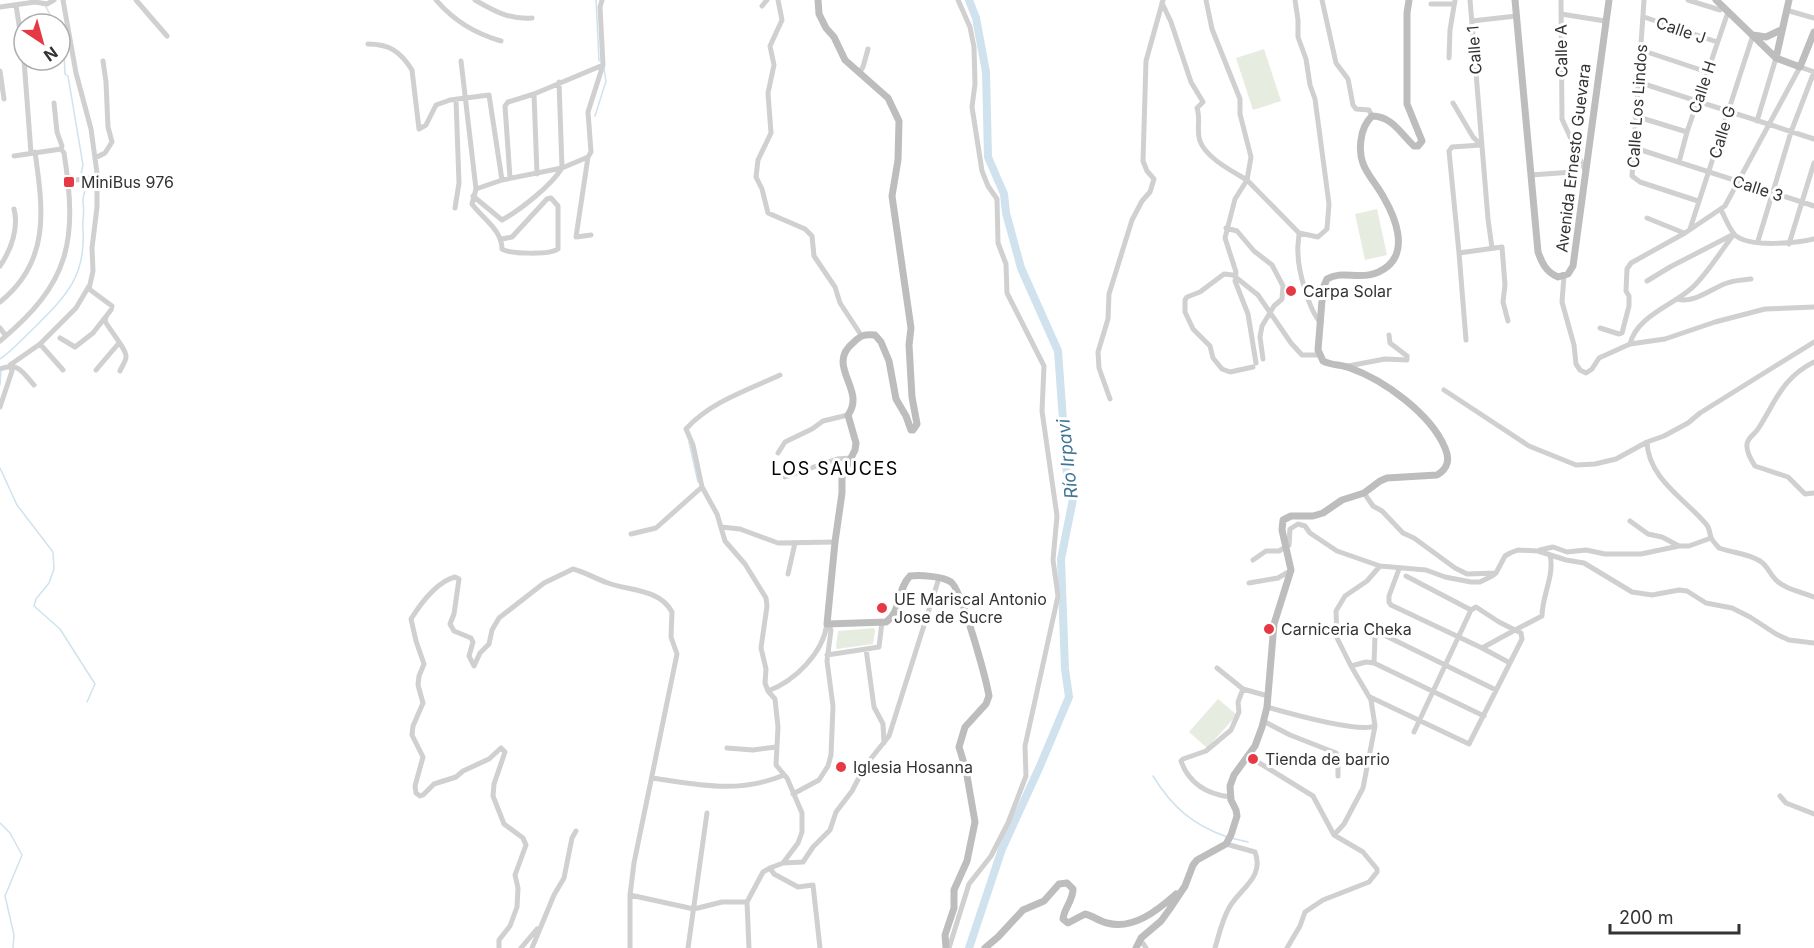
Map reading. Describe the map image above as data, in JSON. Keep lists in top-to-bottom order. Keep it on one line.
{"streets":{"main road":["Avenida Ernesto Guevara"],"street":["Calle J","Calle 1","Calle A","Calle H","Calle Los Lindos","Calle G","Calle 3"]},"crossings":[["Calle J","Calle H"],["Calle J","Calle Los Lindos"],["Calle A","Avenida Ernesto Guevara"],["Calle H","Calle 3"],["Calle Los Lindos","Calle G"],["Calle Los Lindos","Calle 3"],["Calle G","Calle 3"]],"districts":["LOS SAUCES"],"water":["Río Irpavi"],"places":{"transit":["MiniBus 976"],"other":["Carpa Solar","UE Mariscal Antonio Jose de Sucre","Carniceria Cheka","Tienda de barrio","Iglesia Hosanna"]},"scale_bar":"200 m","north":"bottom right"}
